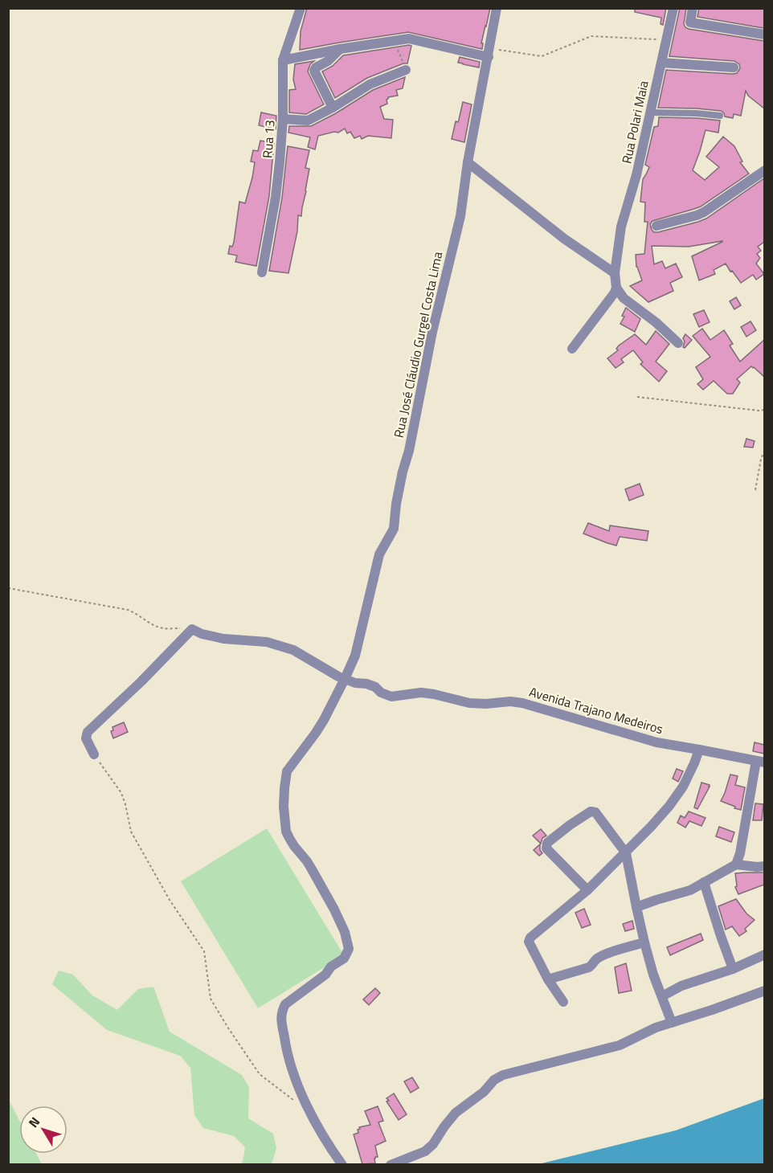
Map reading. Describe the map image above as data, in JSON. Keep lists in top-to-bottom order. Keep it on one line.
{"streets":{"street":["Rua Polari Maia","Rua 13","Rua José Cláudio Gurgel Costa Lima","Avenida Trajano Medeiros"]},"crossings":[["Rua José Cláudio Gurgel Costa Lima","Avenida Trajano Medeiros"]],"north":"top left"}
